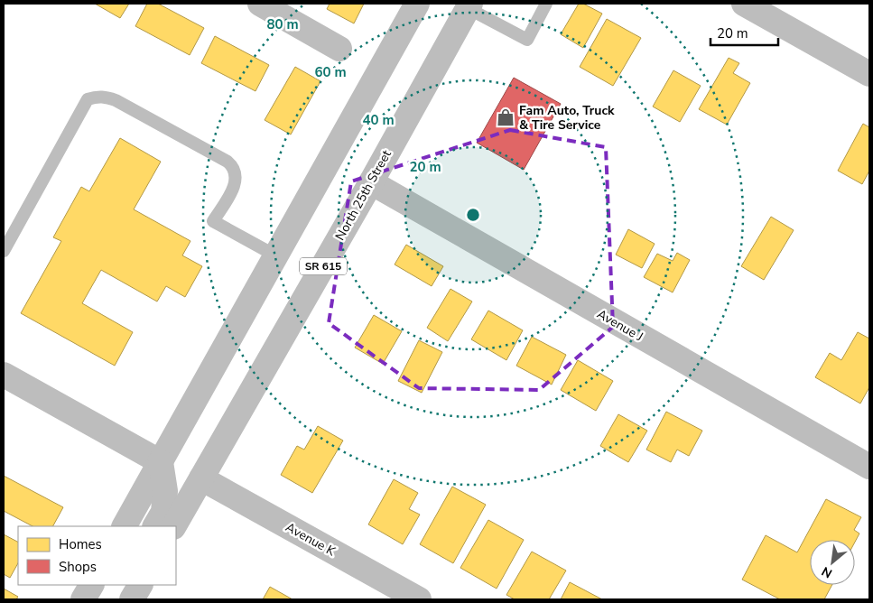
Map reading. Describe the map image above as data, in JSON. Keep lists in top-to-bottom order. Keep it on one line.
{"streets":{"main road":["North 25th Street","SR 615","Avenue J","Avenue K"]},"crossings":[["North 25th Street","Avenue J"],["North 25th Street","Avenue K"]],"places":{"shop":["Fam Auto, Truck & Tire Service"]},"legend":["Homes","Shops"],"scale_bar":"20 m","north":"bottom left","rings":["80 m","60 m","40 m","20 m"]}
